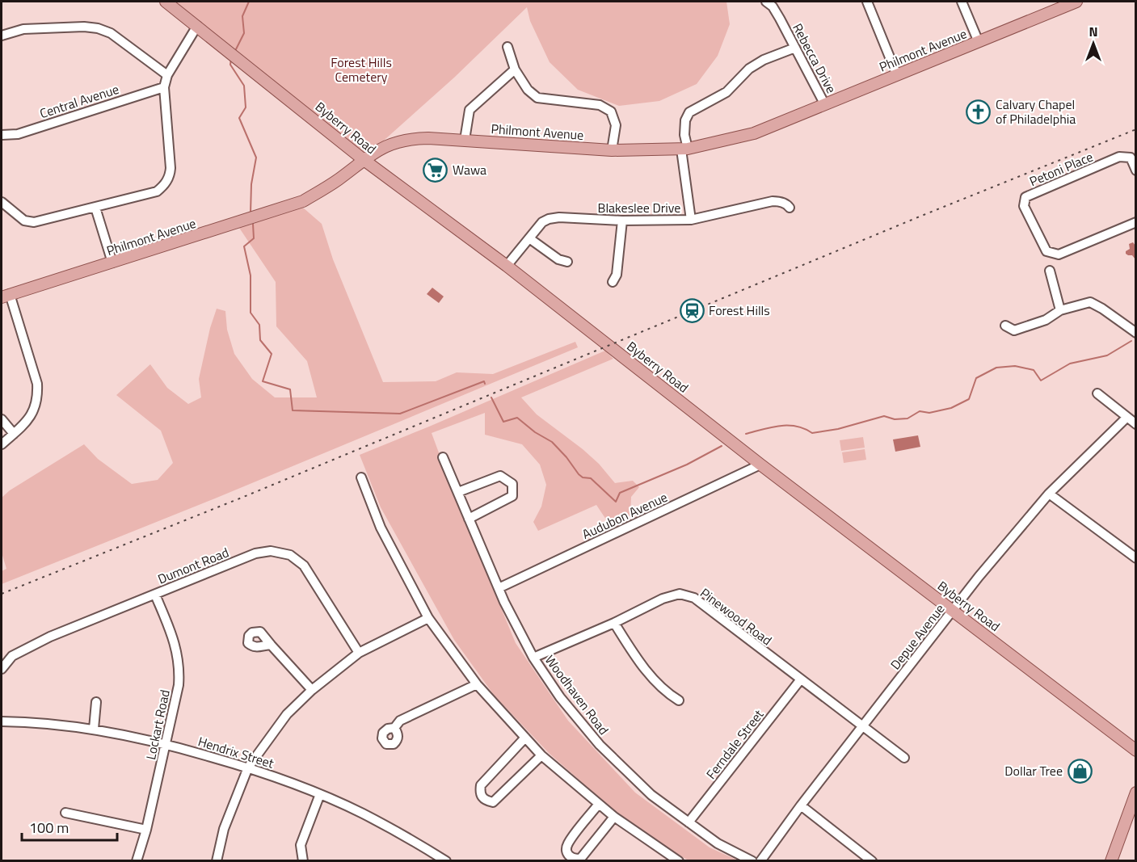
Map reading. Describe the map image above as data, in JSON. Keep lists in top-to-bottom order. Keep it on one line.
{"streets":{"main road":["Philmont Avenue","Byberry Road"],"street":["Rebecca Drive","Central Avenue","Petoni Place","Blakeslee Drive","Audubon Avenue","Dumont Road","Pinewood Road","Depue Avenue","Woodhaven Road","Lockart Road","Ferndale Street","Hendrix Street"]},"crossings":[["Philmont Avenue","Rebecca Drive"],["Philmont Avenue","Byberry Road"],["Byberry Road","Blakeslee Drive"],["Byberry Road","Audubon Avenue"],["Byberry Road","Depue Avenue"],["Audubon Avenue","Woodhaven Road"],["Dumont Road","Lockart Road"],["Pinewood Road","Depue Avenue"],["Pinewood Road","Woodhaven Road"],["Pinewood Road","Ferndale Street"],["Woodhaven Road","Ferndale Street"],["Lockart Road","Hendrix Street"]],"parks":["Forest Hills Cemetery"],"places":{"church":["Calvary Chapel of Philadelphia"],"supermarket":["Wawa"],"station":["Forest Hills"],"shop":["Dollar Tree"]},"scale_bar":"100 m","north":"top"}
